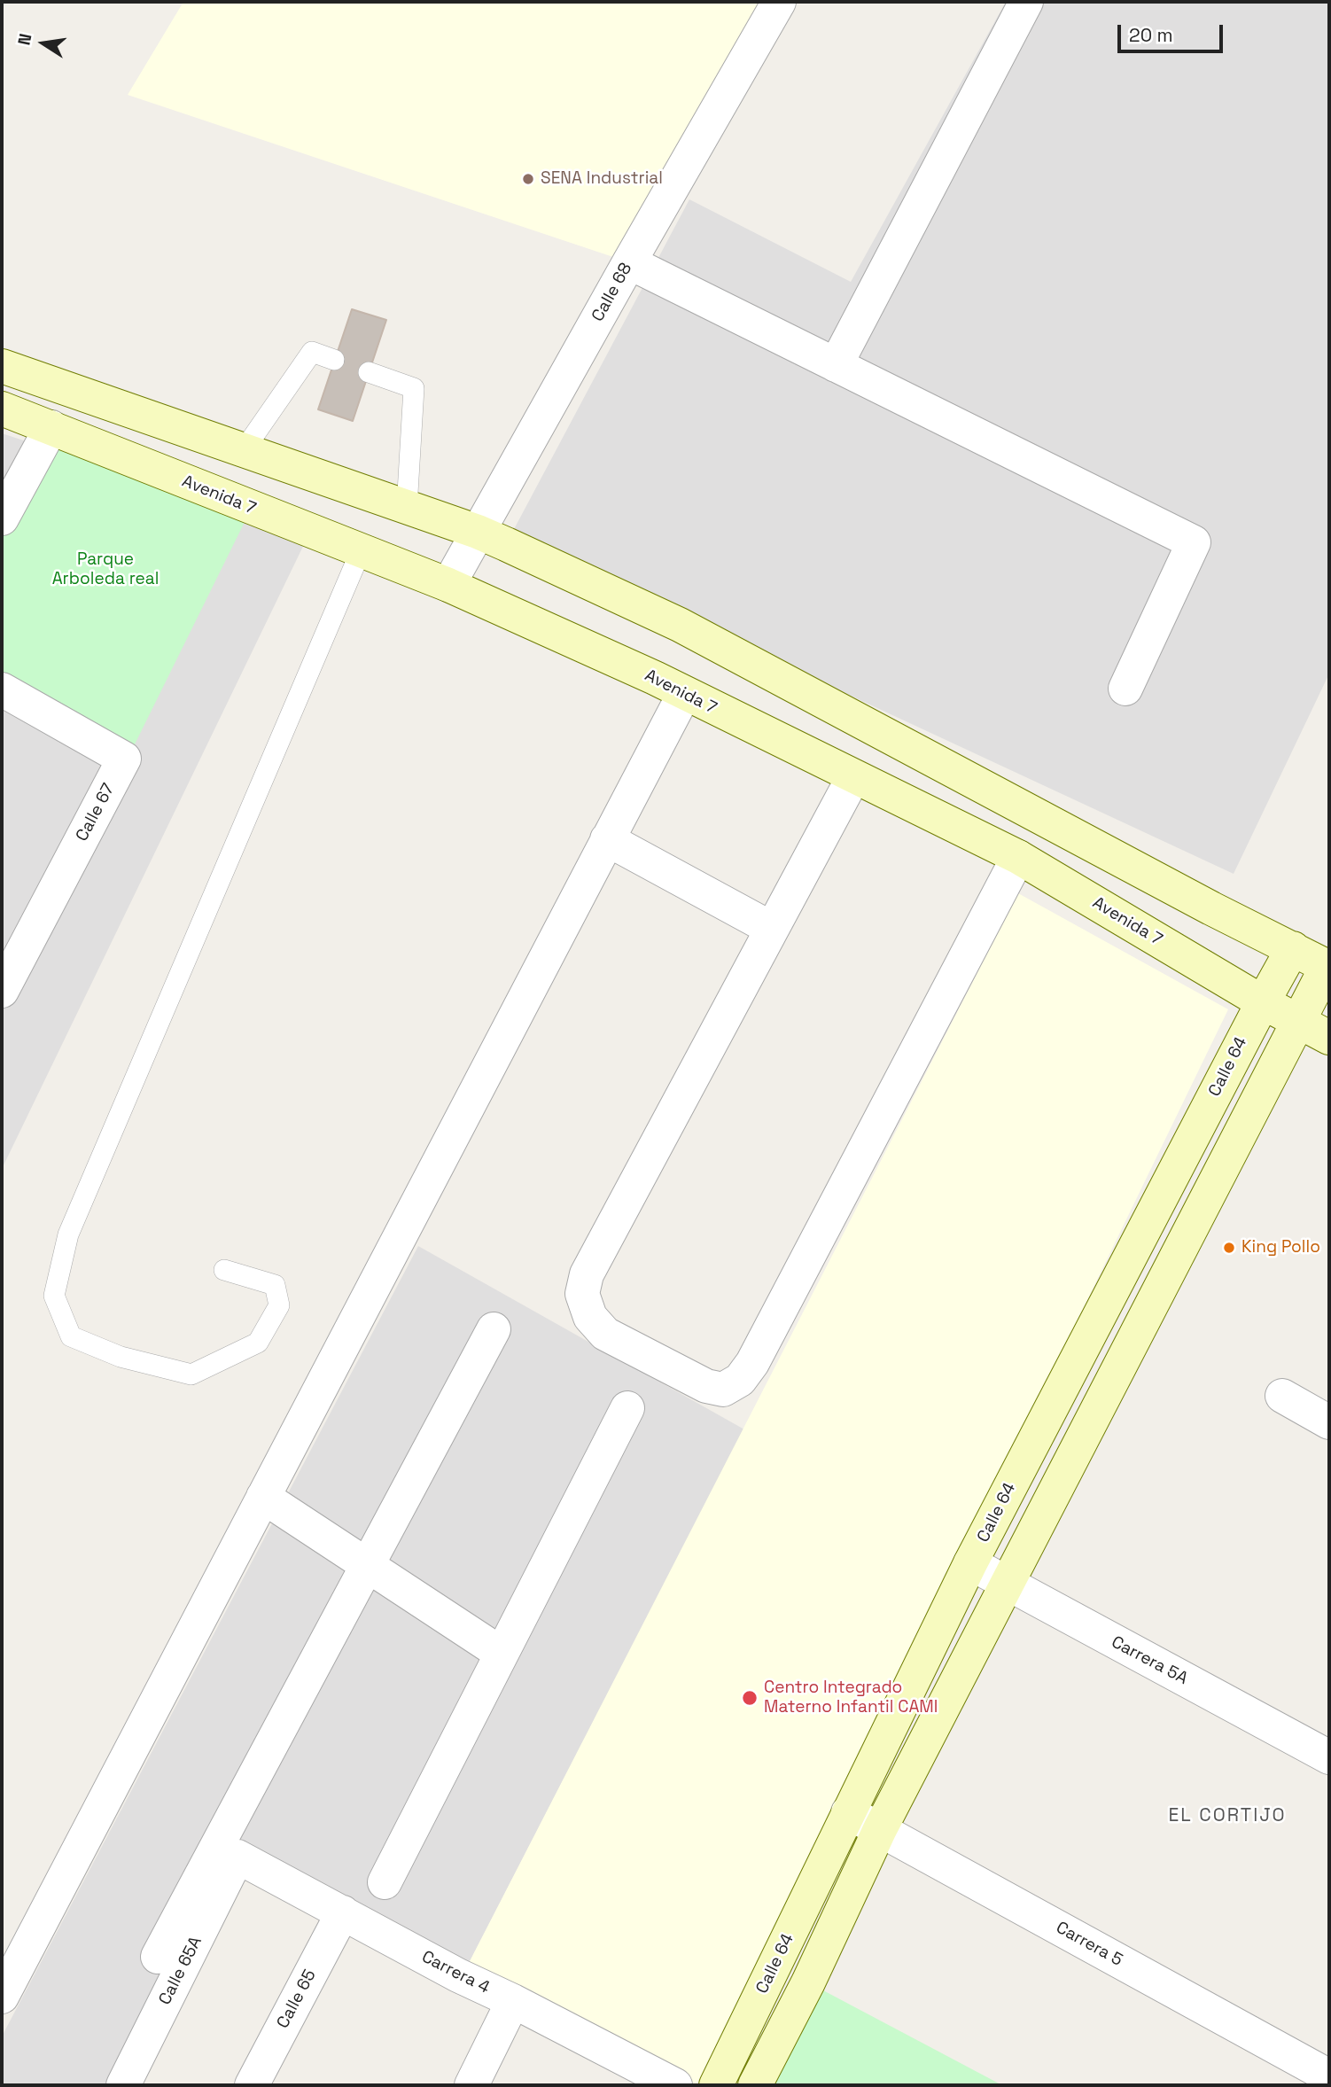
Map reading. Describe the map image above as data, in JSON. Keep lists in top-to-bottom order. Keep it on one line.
{"streets":{"main road":["Avenida 7","Calle 64"],"street":["Calle 68","Calle 67","Carrera 5A","Carrera 5","Calle 65A","Carrera 4","Calle 65"]},"crossings":[["Calle 68","Avenida 7"],["Avenida 7","Calle 64"],["Calle 64","Carrera 5A"],["Calle 64","Carrera 5"],["Calle 65A","Carrera 4"],["Carrera 4","Calle 65"]],"districts":["EL CORTIJO"],"parks":["Parque Arboleda real"],"places":["SENA Industrial","King Pollo","Centro Integrado Materno Infantil CAMI"],"scale_bar":"20 m","north":"left"}
